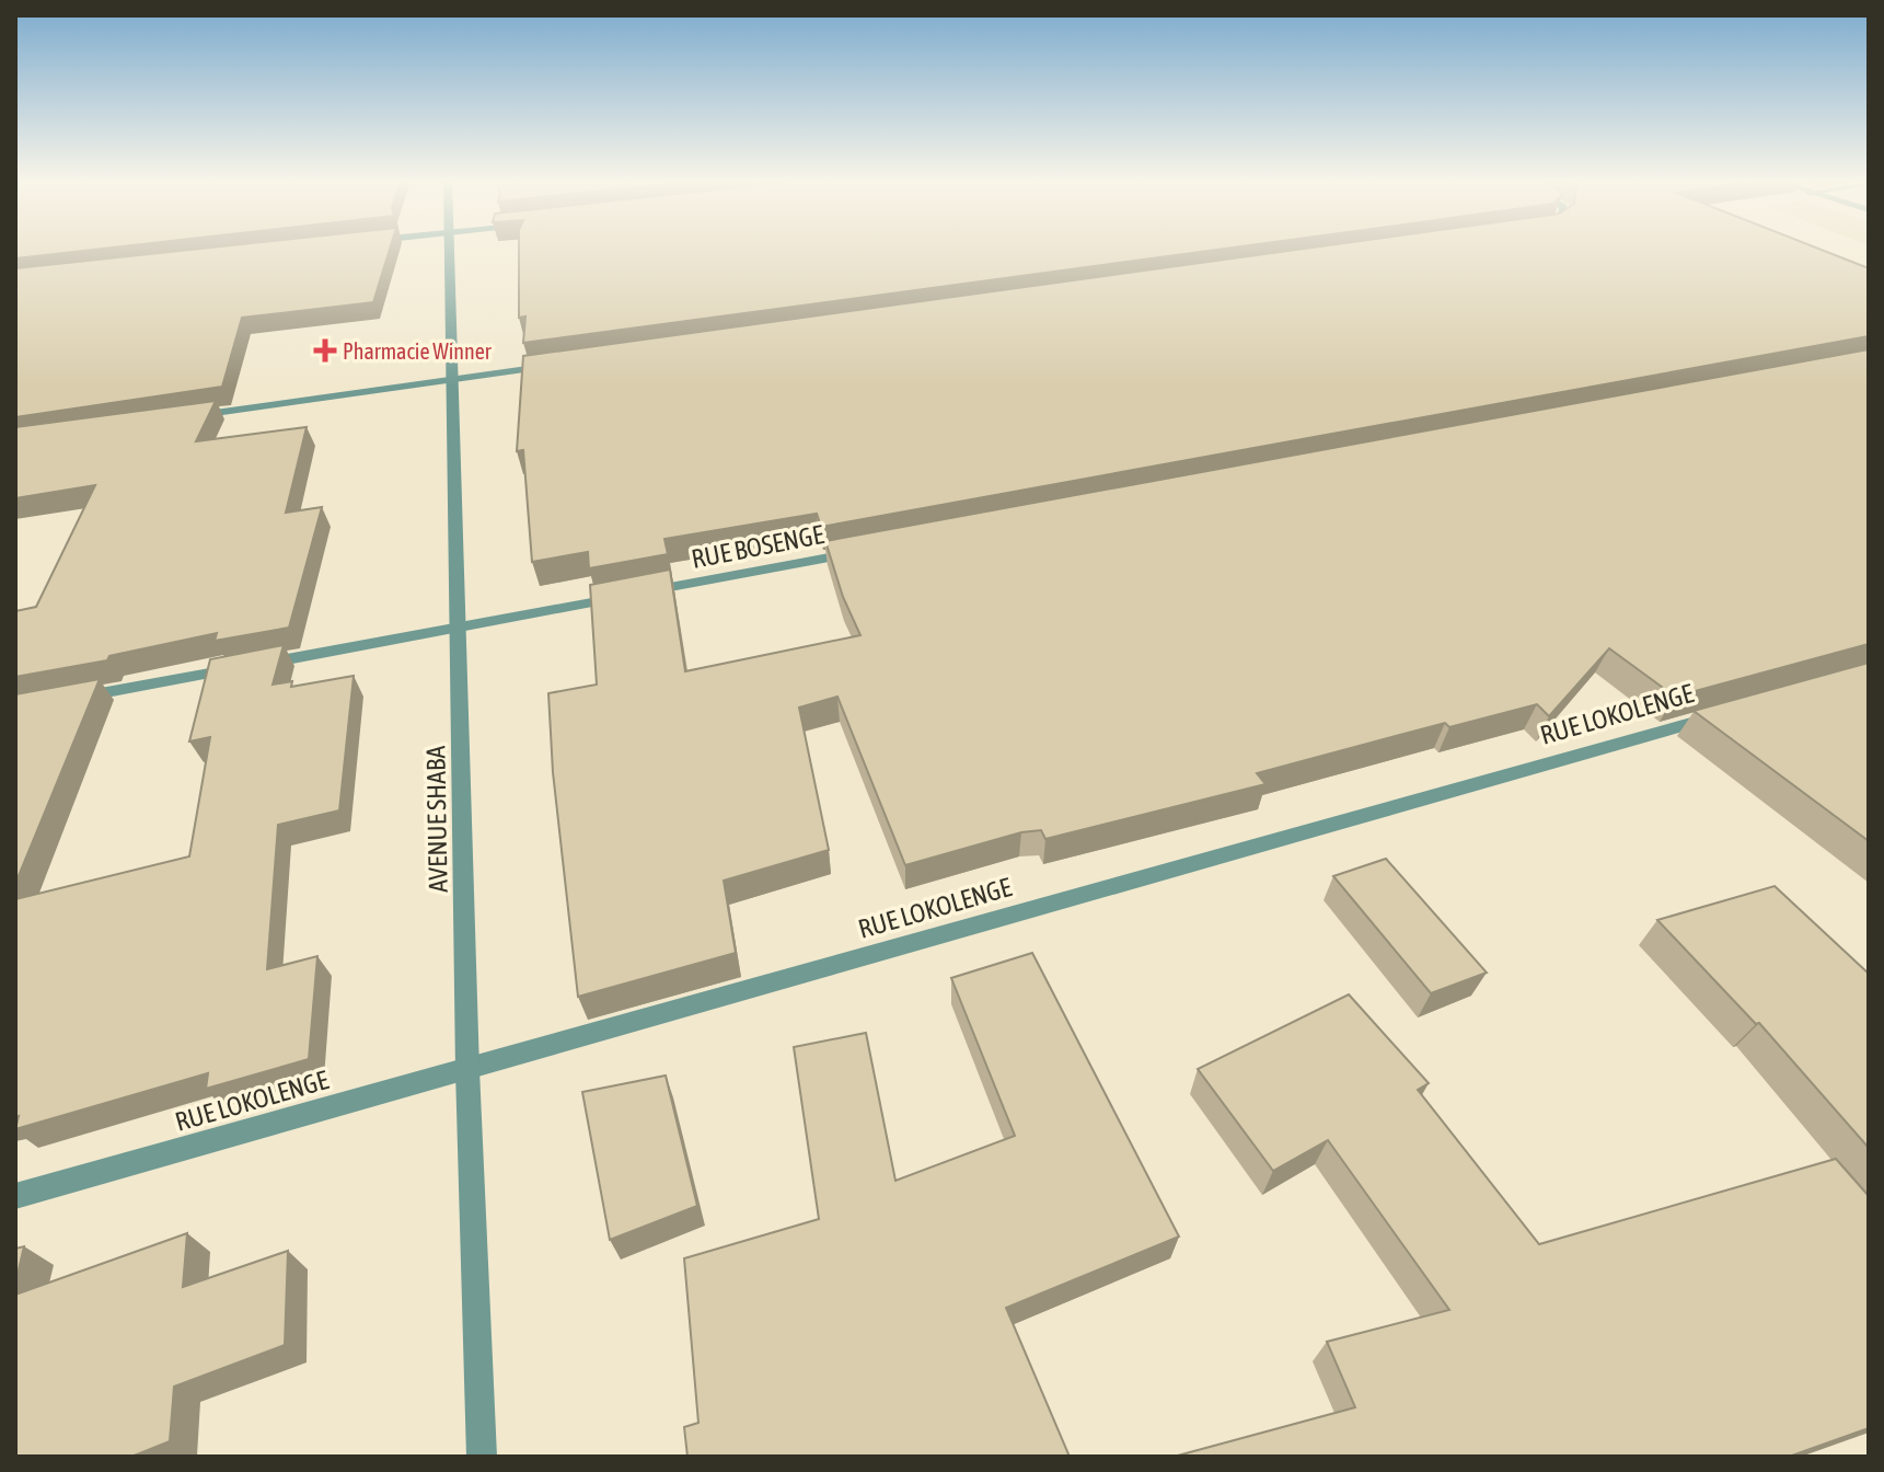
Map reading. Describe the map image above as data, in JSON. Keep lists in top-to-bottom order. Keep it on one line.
{"streets":{"street":["RUE BOSENGE","RUE LOKOLENGE","AVENUE SHABA"]},"crossings":[["RUE BOSENGE","AVENUE SHABA"],["RUE LOKOLENGE","AVENUE SHABA"]],"places":{"health":["Pharmacie Winner"]}}
